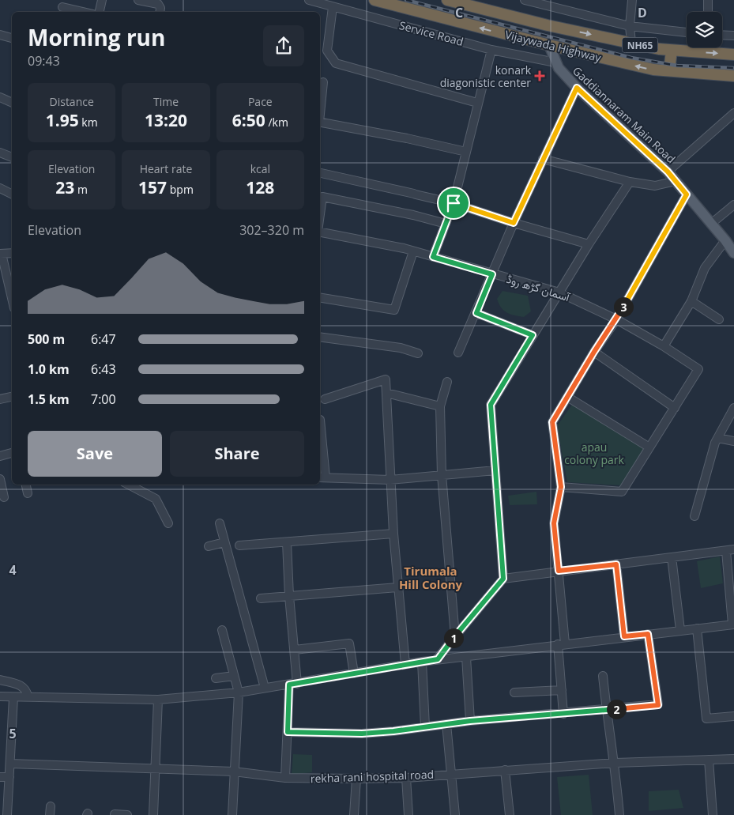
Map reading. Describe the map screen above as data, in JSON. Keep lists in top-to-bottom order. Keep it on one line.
{"streets":{"highway":["NH65","Vijaywada Highway"],"main road":["Gaddiannaram Main Road"],"street":["Service Road","آسمان گڑھ روڈ","rekha rani hospital road"]},"crossings":[["Service Road","Gaddiannaram Main Road"],["Vijaywada Highway","Gaddiannaram Main Road"]],"districts":["Tirumala Hill Colony"],"parks":["apau colony park"],"places":{"health":["konark diagonistic center"]},"page":{"heading":["Morning run","09:43"],"stats":[["Distance","1.95 km"],["Time","13:20"],["Pace","6:50 /km"],["Elevation","23 m"],["Heart rate","157 bpm"],["kcal","128"]],"chart":["Elevation","302–320 m"],"pins":["3","1","2"],"list":[{"name":"500 m","note":"6:47"},{"name":"1.0 km","note":"6:43"},{"name":"1.5 km","note":"7:00"}],"buttons":["Save","Share"]},"grid":{"columns":["C","D"],"rows":["4","5"]}}
